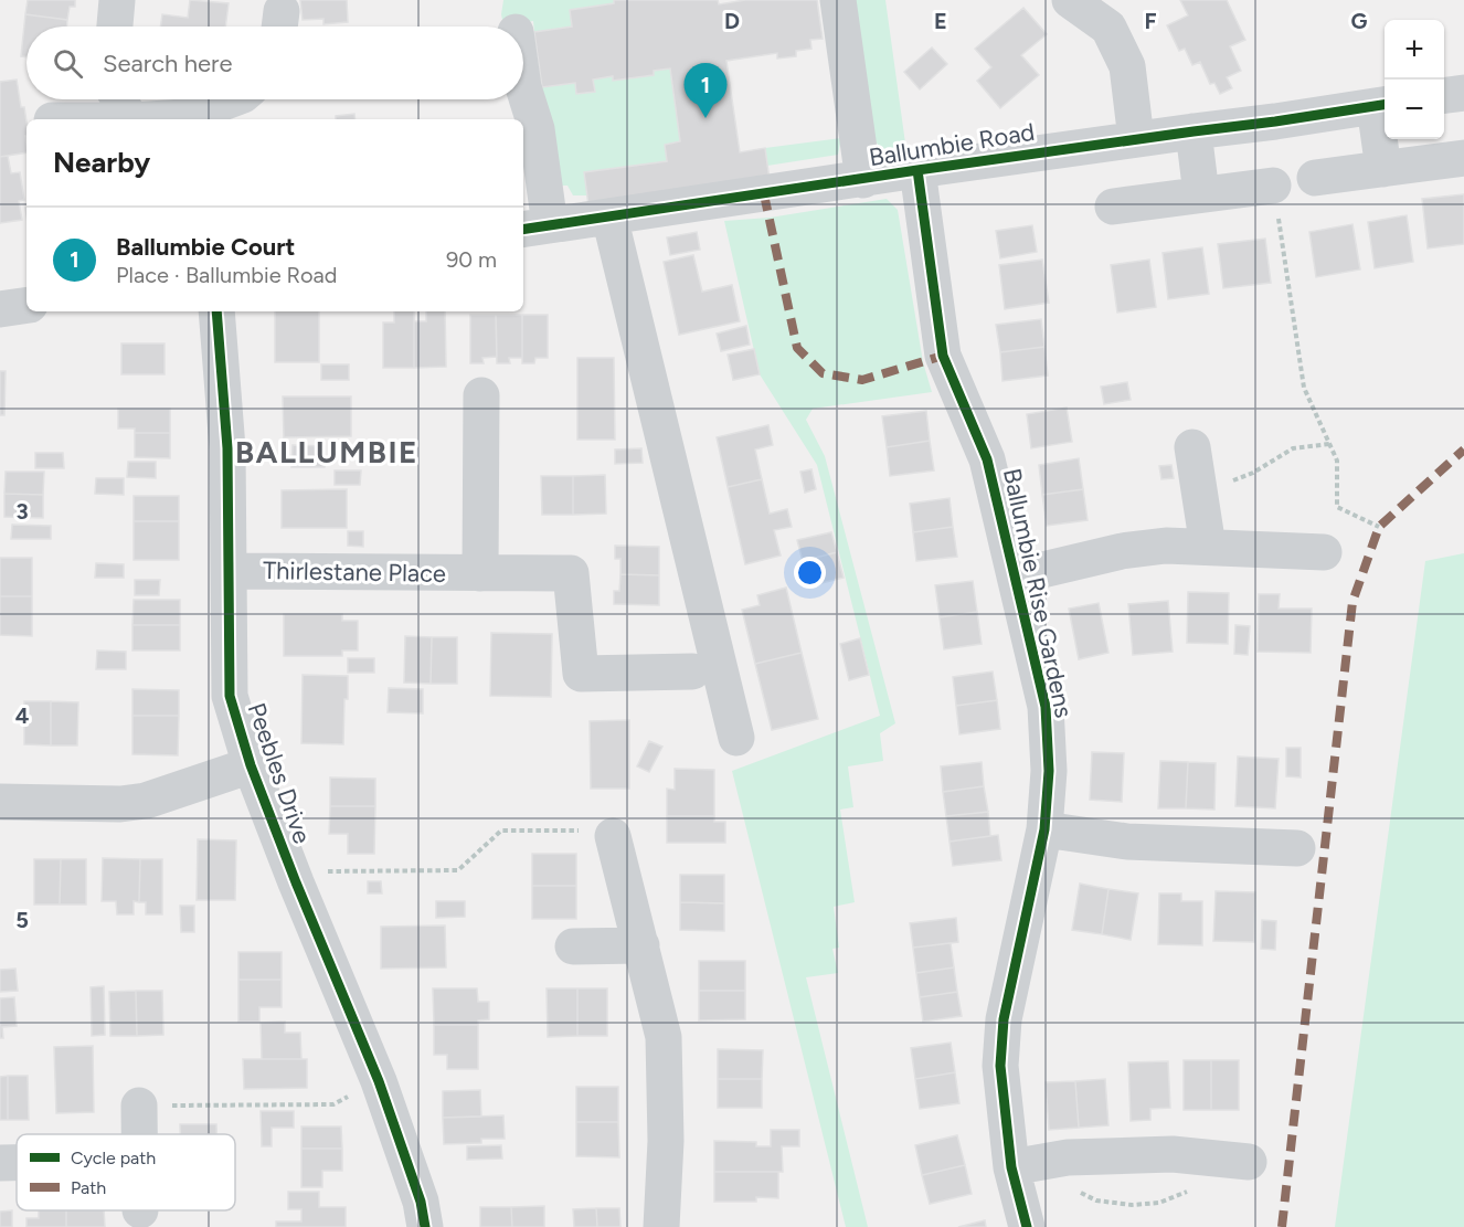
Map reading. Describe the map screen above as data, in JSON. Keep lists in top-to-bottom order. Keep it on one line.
{"streets":{"street":["Ballumbie Road","Thirlestane Place","Ballumbie Rise Gardens","Peebles Drive"]},"crossings":[["Ballumbie Road","Ballumbie Rise Gardens"],["Thirlestane Place","Peebles Drive"]],"districts":["BALLUMBIE"],"legend":["Cycle path","Path"],"page":{"map_buttons":["+","−"],"search":"Search here","pins":"1","heading":"Nearby","list":[{"mark":"1","name":"Ballumbie Court","note":"Place · Ballumbie Road","value":"90 m"}]},"grid":{"columns":["D","E","F","G"],"rows":["3","4","5"]}}
